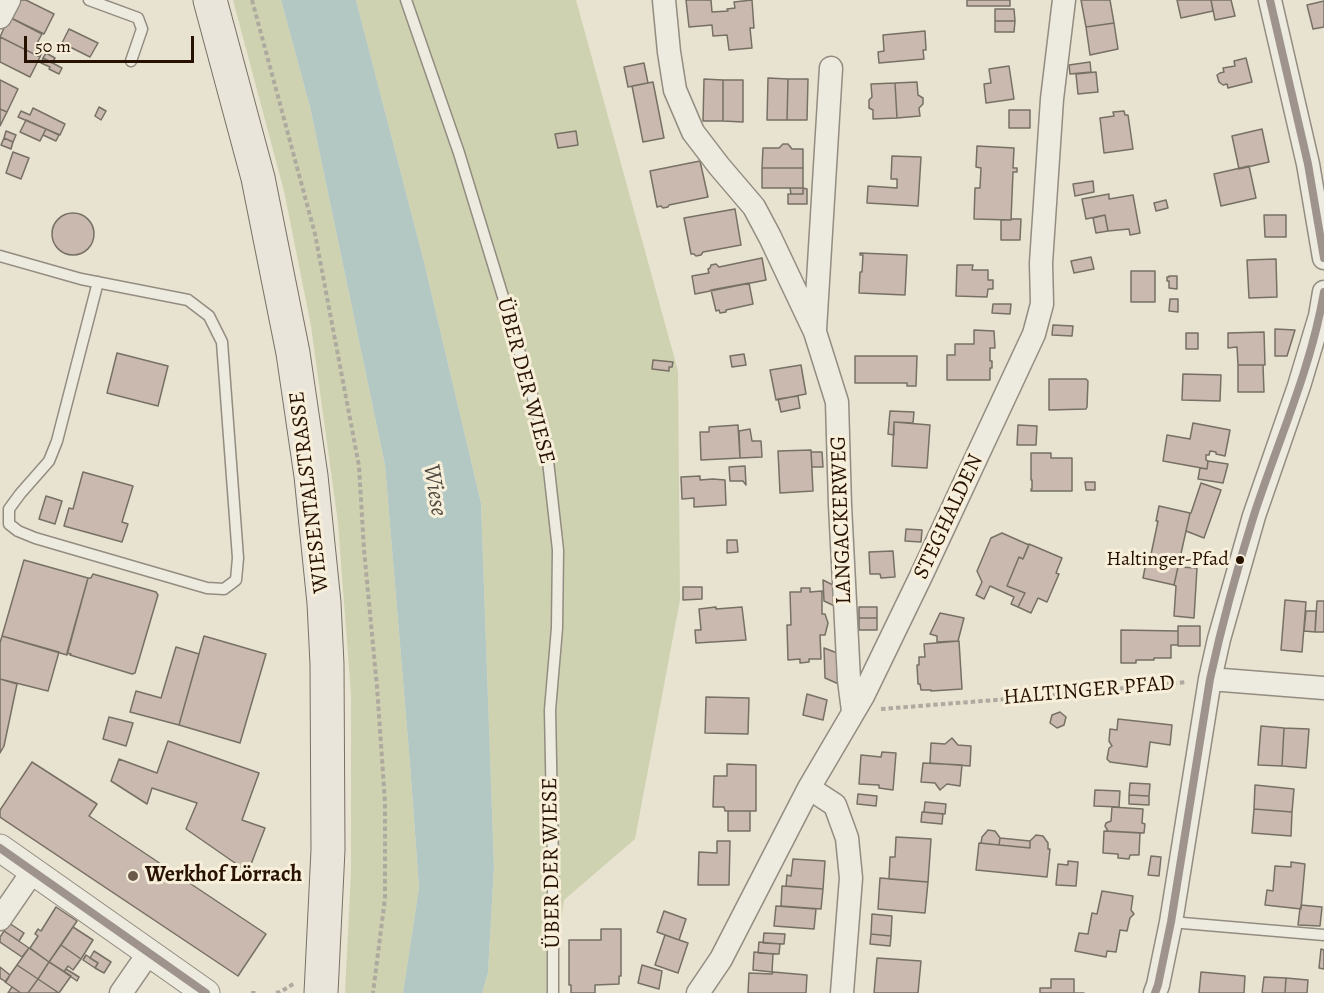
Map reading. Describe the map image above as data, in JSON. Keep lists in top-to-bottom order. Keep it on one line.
{"streets":{"main road":["WIESENTALSTRASSE"],"street":["STEGHALDEN","LANGACKERWEG"],"lane":["ÜBER DER WIESE"],"path":["HALTINGER PFAD"]},"crossings":[["STEGHALDEN","LANGACKERWEG"],["STEGHALDEN","HALTINGER PFAD"],["LANGACKERWEG","HALTINGER PFAD"]],"water":["Wiese"],"places":["Haltinger-Pfad","Werkhof Lörrach"],"scale_bar":"50 m"}
